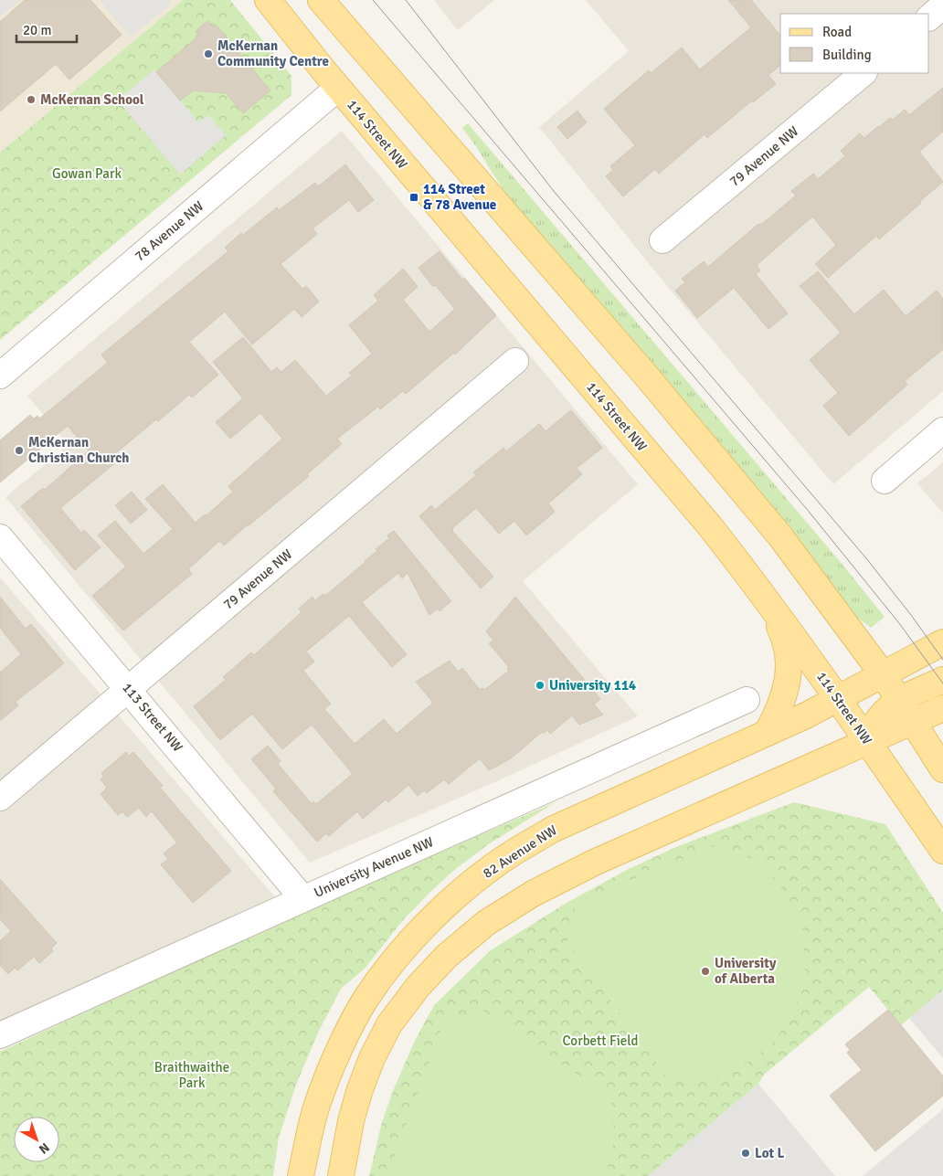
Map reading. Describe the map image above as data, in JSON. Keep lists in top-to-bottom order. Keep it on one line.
{"streets":{"main road":["114 Street NW","82 Avenue NW"],"street":["79 Avenue NW","78 Avenue NW","113 Street NW","University Avenue NW"]},"crossings":[["114 Street NW","78 Avenue NW"],["114 Street NW","82 Avenue NW"],["79 Avenue NW","113 Street NW"],["113 Street NW","University Avenue NW"]],"parks":["Gowan Park","Corbett Field","Braithwaithe Park"],"places":{"other":["McKernan Community Centre","McKernan School","McKernan Christian Church","University 114","University of Alberta","Lot L"],"transit":["114 Street & 78 Avenue"]},"legend":["Road","Building"],"scale_bar":"20 m","north":"bottom right"}
